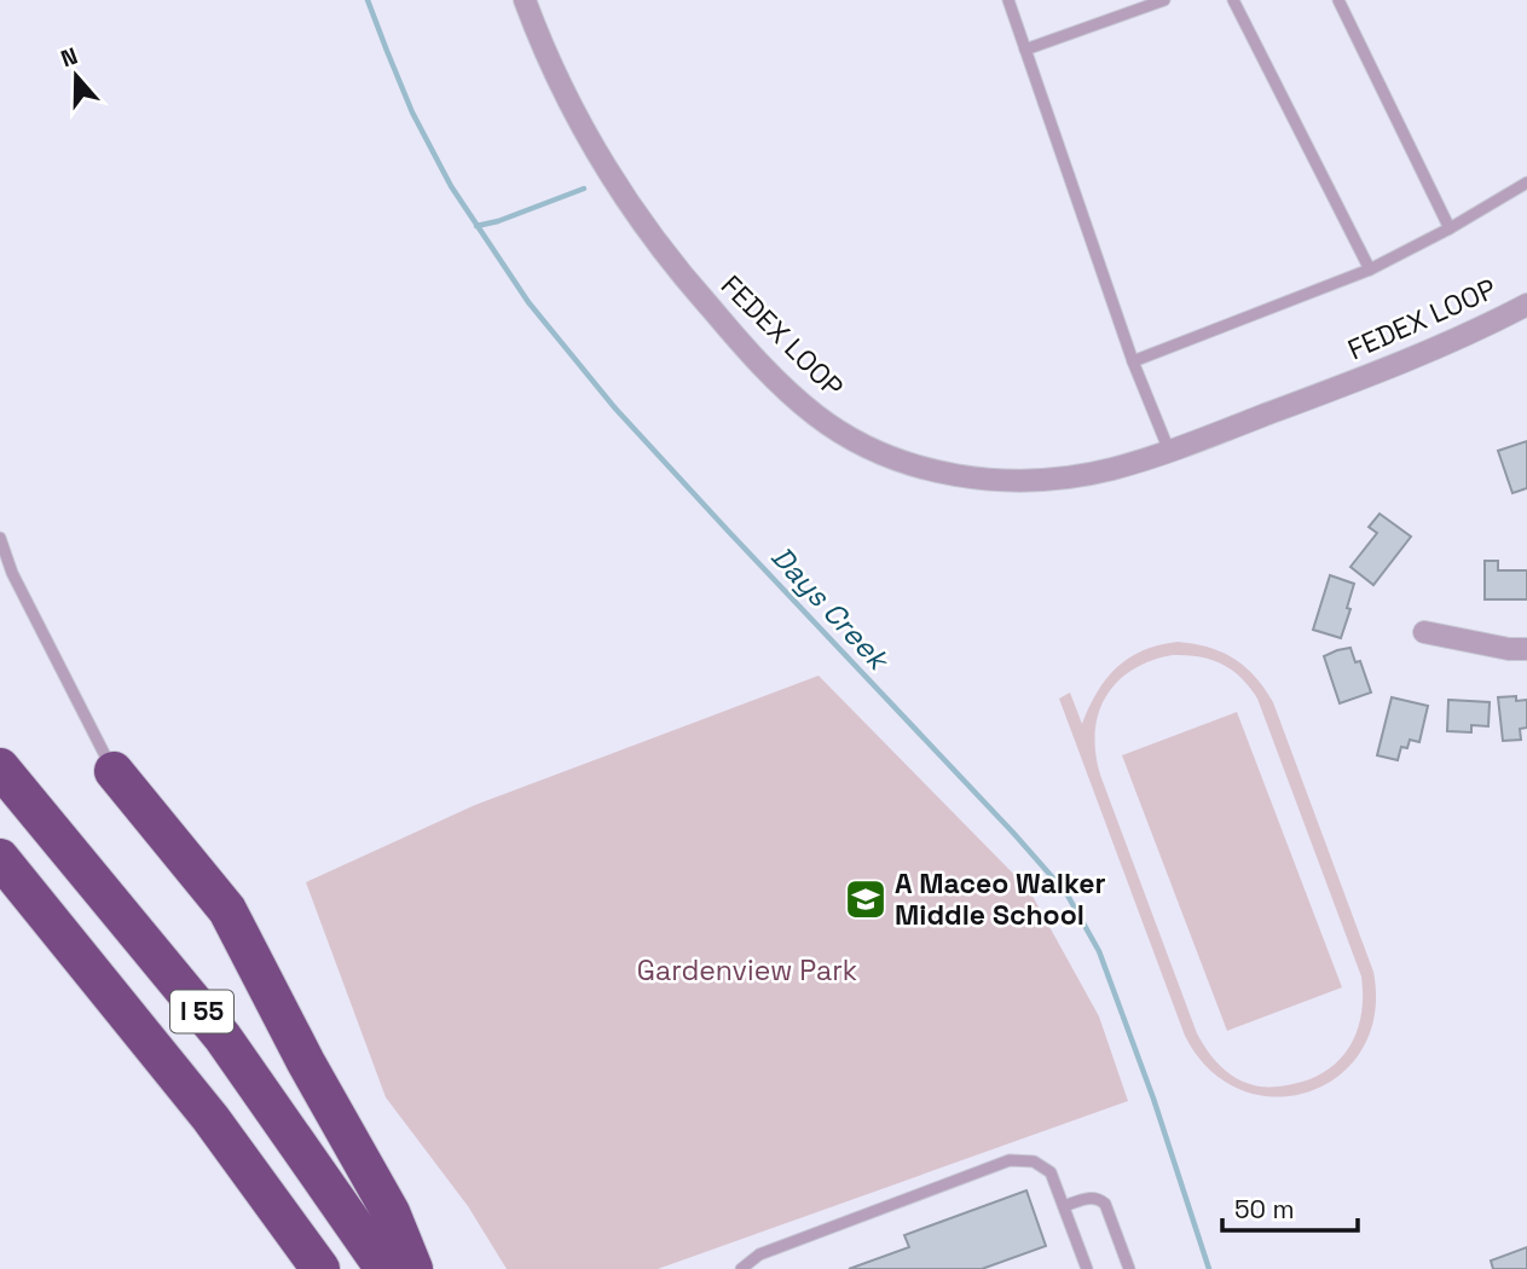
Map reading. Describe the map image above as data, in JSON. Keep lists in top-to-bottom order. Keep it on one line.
{"streets":{"highway":["I 55"],"street":["FEDEX LOOP"]},"water":["Days Creek"],"parks":["Gardenview Park"],"places":{"school or university":["A Maceo Walker Middle School"]},"scale_bar":"50 m","north":"top"}
